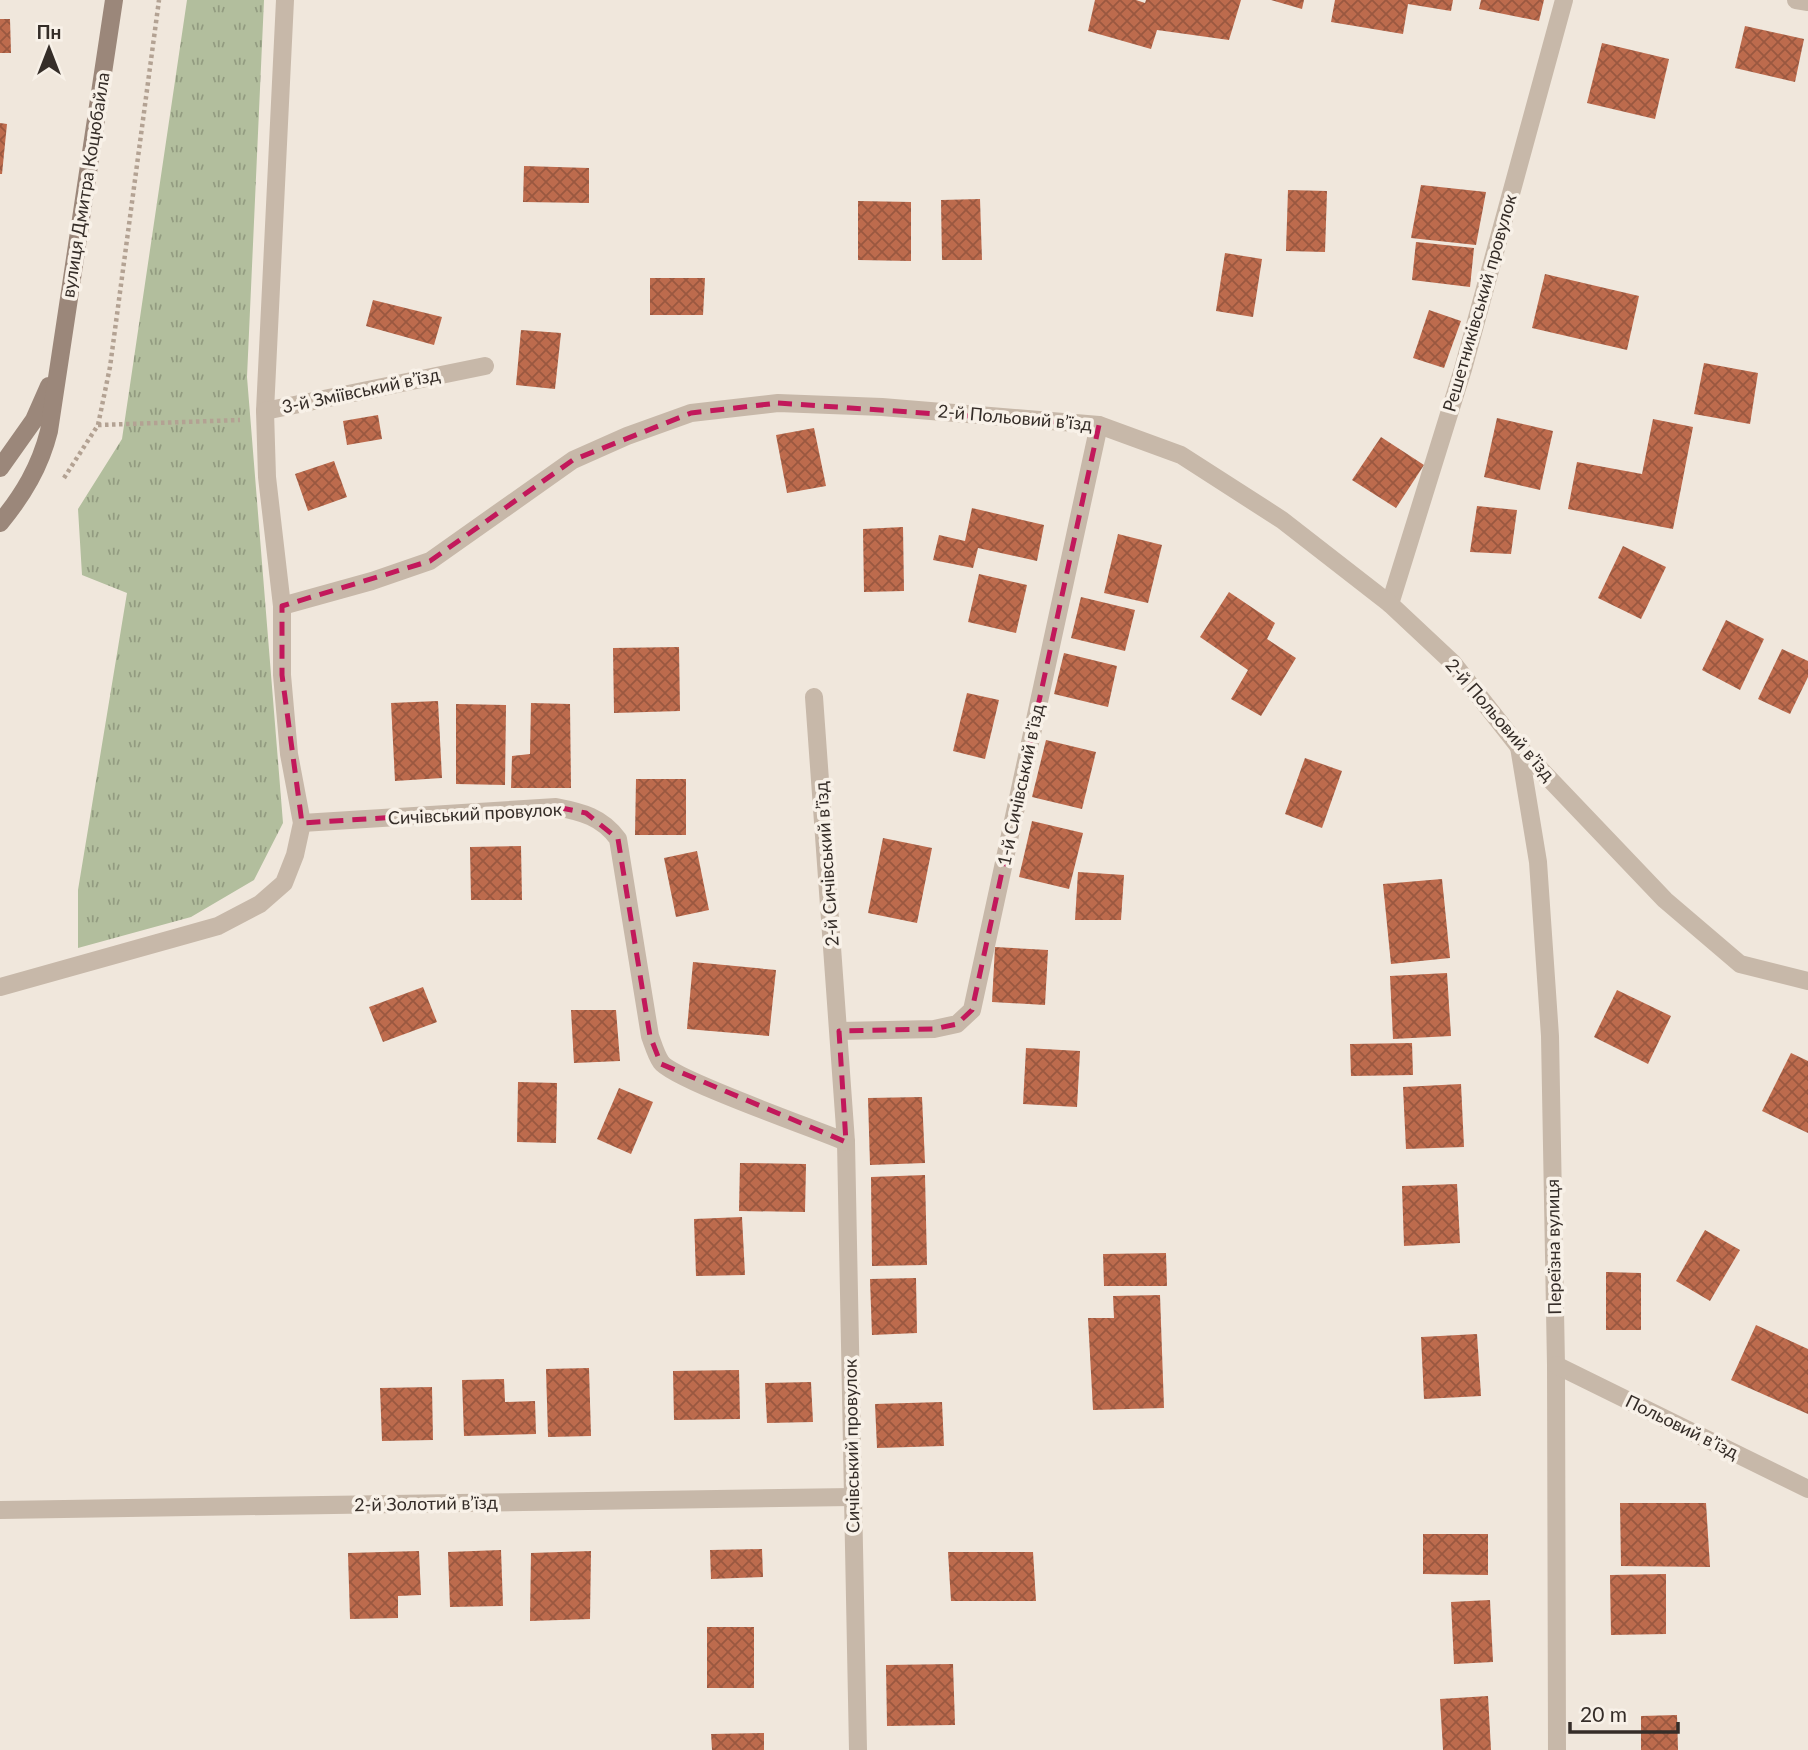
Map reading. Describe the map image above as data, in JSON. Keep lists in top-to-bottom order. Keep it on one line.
{"streets":{"main road":["вулиця Дмитра Коцюбайла"],"street":["Решетниківський провулок","3-й Зміївський в’їзд","2-й Польовий в’їзд","1-й Сичівський в’їзд","Сичівський провулок","2-й Сичівський в’їзд","Переїзна вулиця","Польовий в’їзд","2-й Золотий в’їзд"]},"crossings":[["Решетниківський провулок","2-й Польовий в’їзд"],["3-й Зміївський в’їзд","2-й Польовий в’їзд"],["2-й Польовий в’їзд","1-й Сичівський в’їзд"],["2-й Польовий в’їзд","Переїзна вулиця"],["1-й Сичівський в’їзд","Сичівський провулок"],["1-й Сичівський в’їзд","2-й Сичівський в’їзд"],["Сичівський провулок","2-й Сичівський в’їзд"],["Сичівський провулок","2-й Золотий в’їзд"],["Переїзна вулиця","Польовий в’їзд"]],"scale_bar":"20 m","north":"top"}
